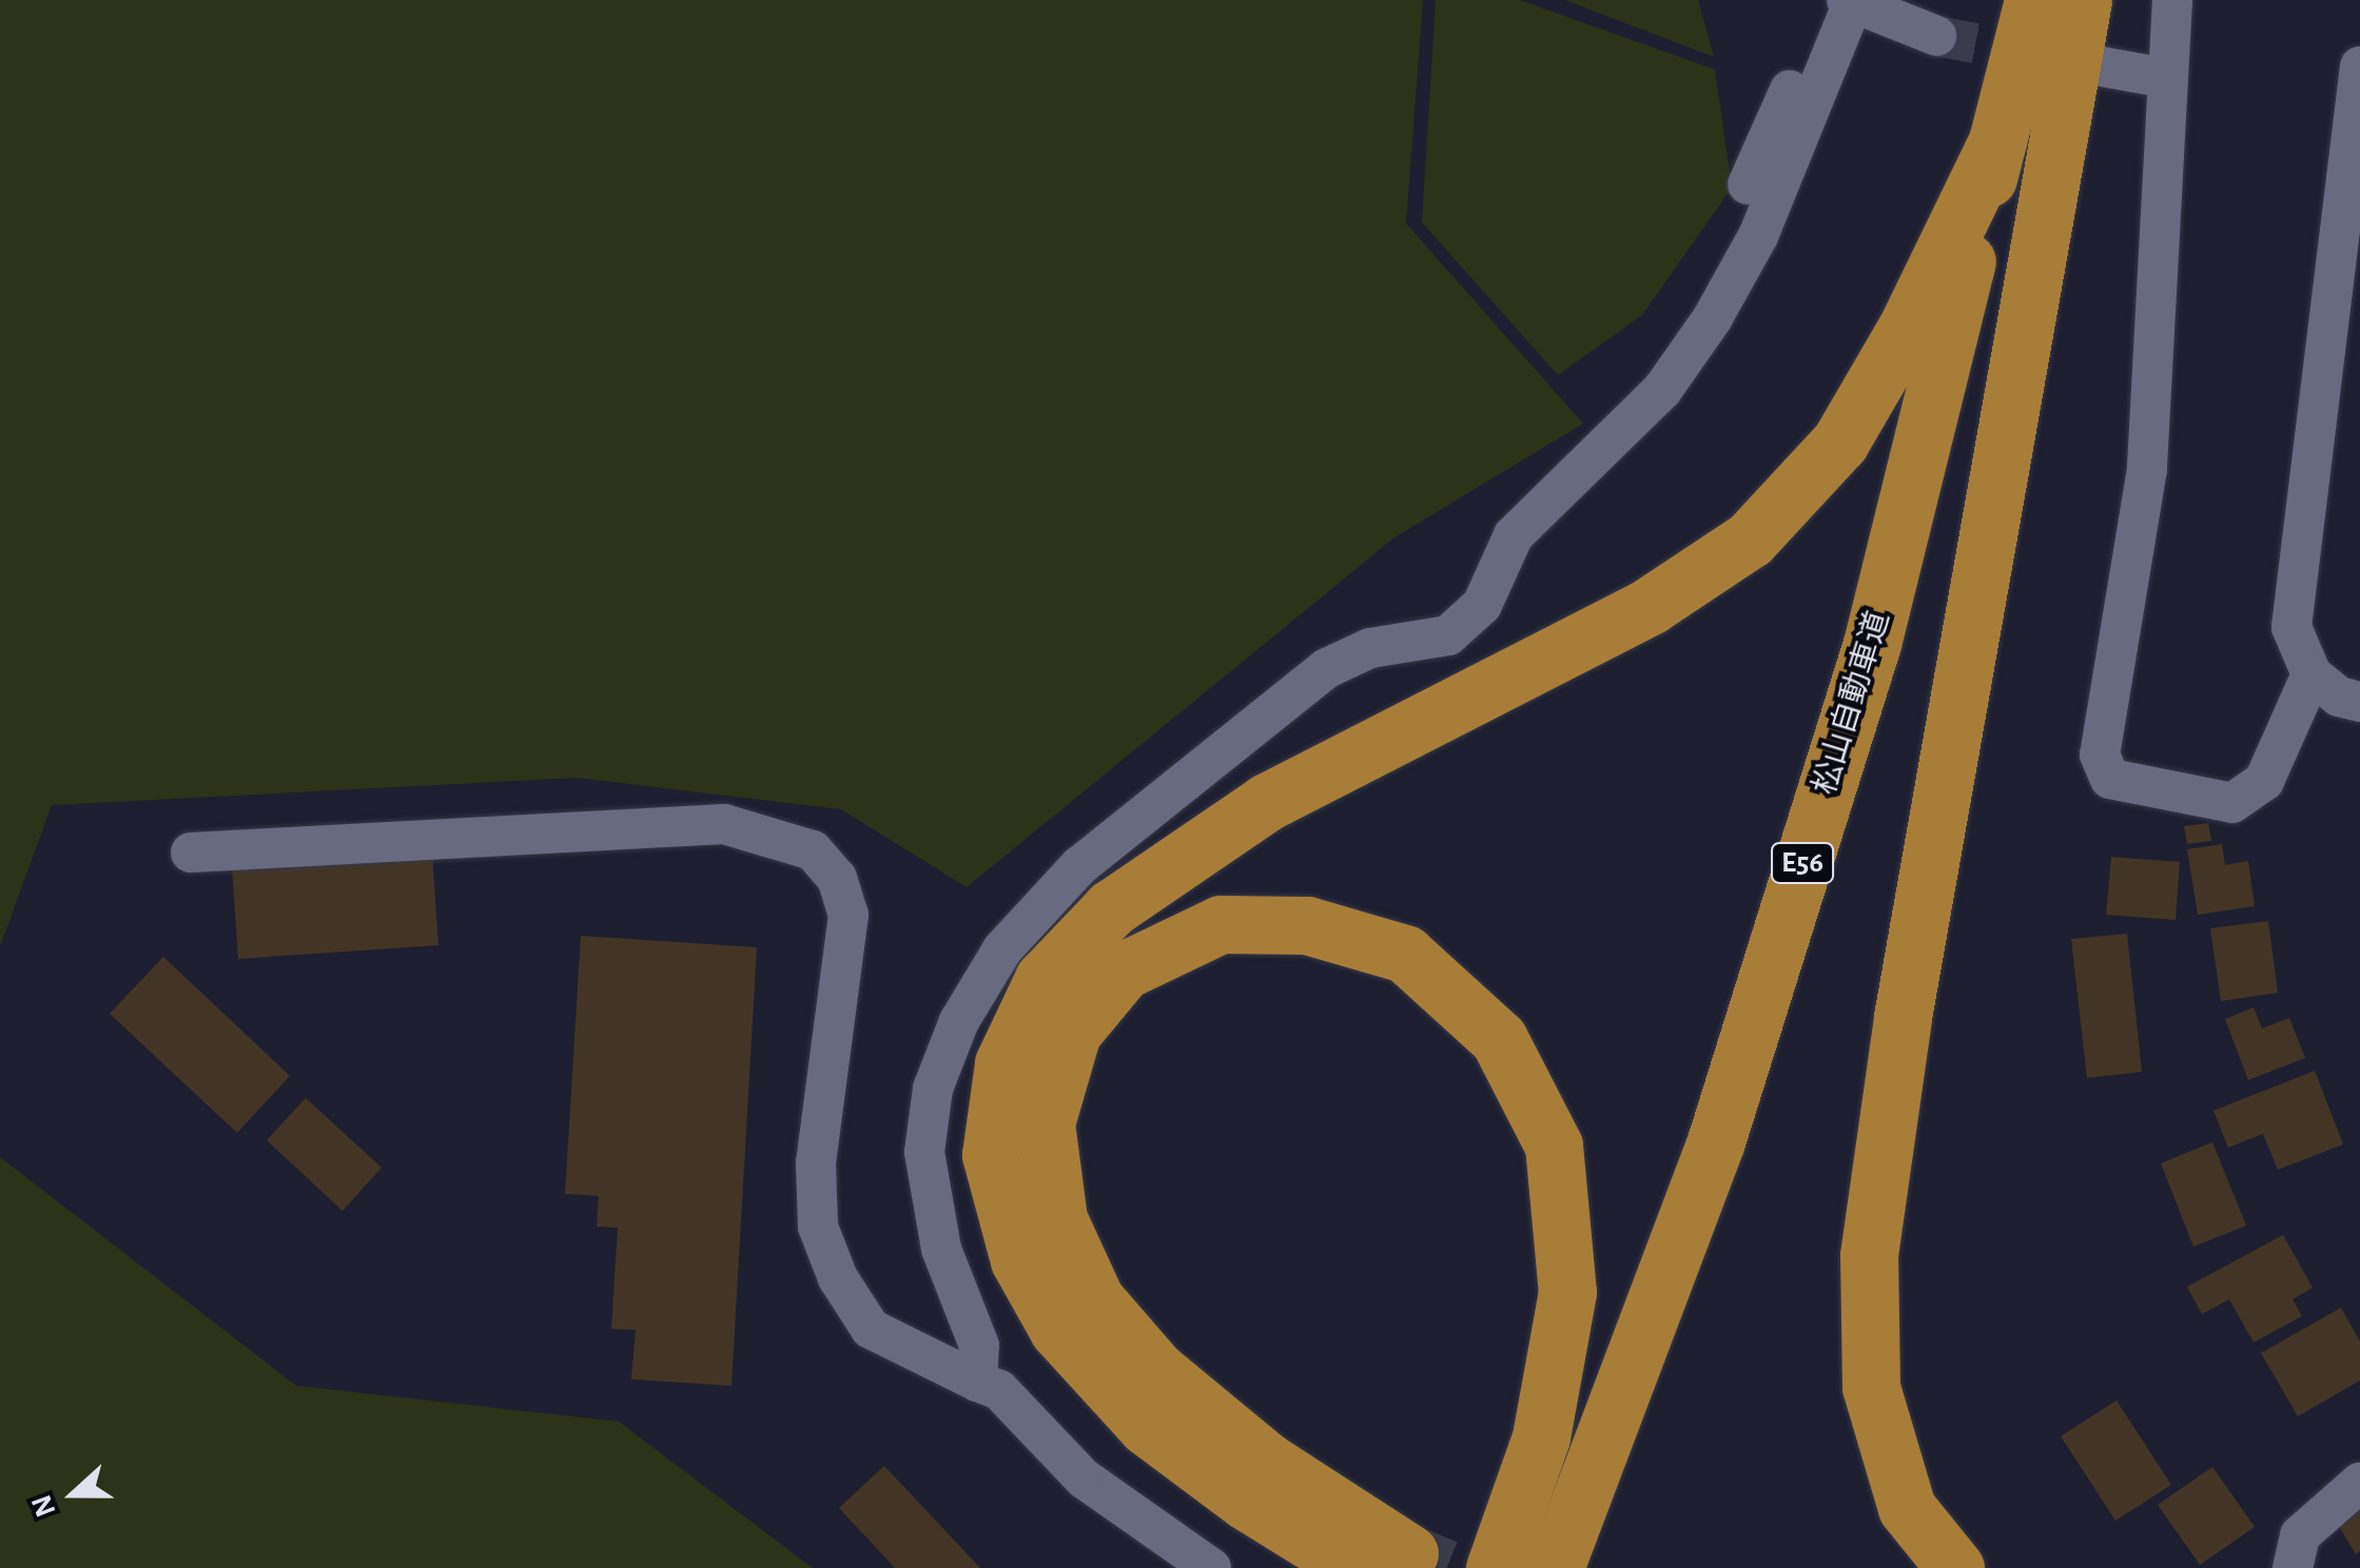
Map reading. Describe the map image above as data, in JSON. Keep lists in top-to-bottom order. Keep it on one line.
{"streets":{"highway":["松山自動車道","E56"]},"north":"left"}
